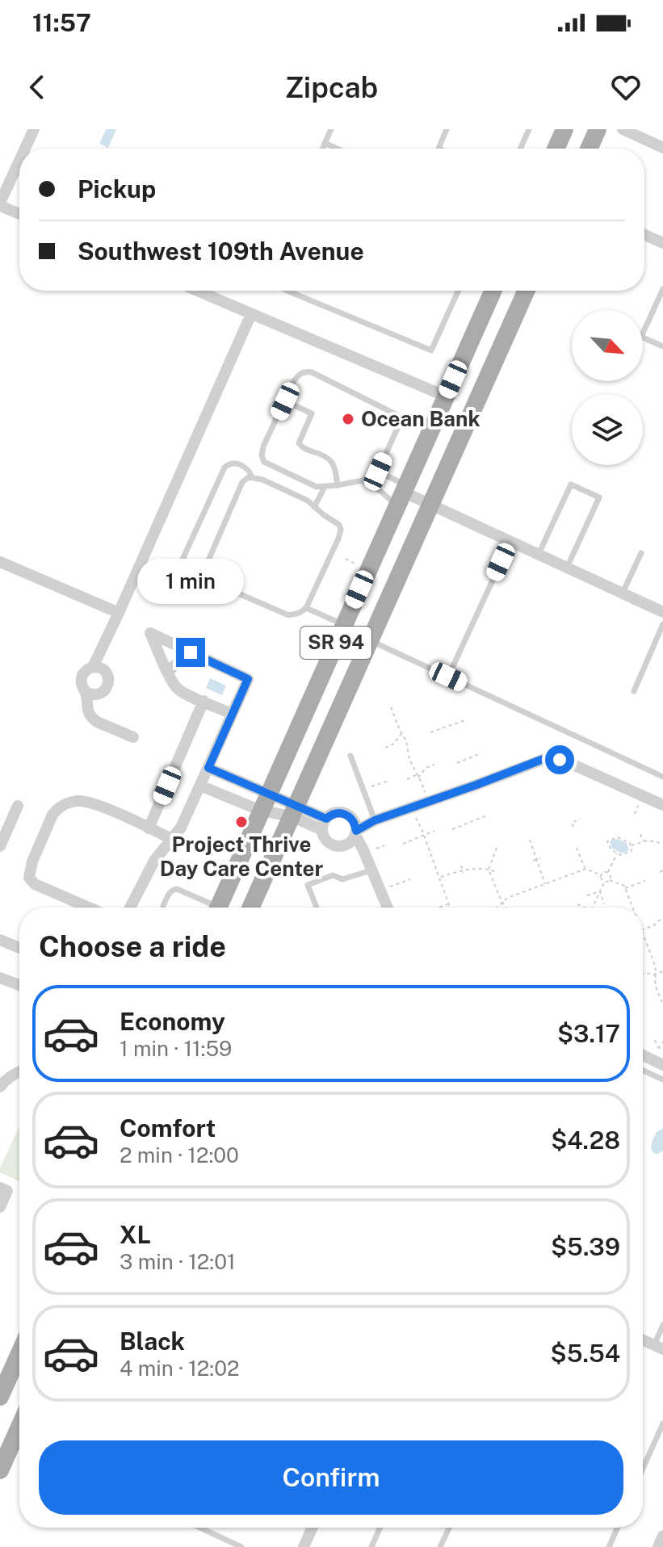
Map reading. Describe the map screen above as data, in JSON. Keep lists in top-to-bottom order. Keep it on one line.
{"streets":{"main road":["SR 94"]},"places":["Ocean Bank","Project Thrive Day Care Center"],"north":"bottom right","page":{"status":"11:57","header":"Zipcab","banner":["Pickup","Southwest 109th Avenue"],"bubble":"1 min","heading":"Choose a ride","list":[{"name":"Economy","note":"1 min · 11:59","value":"$3.17"},{"name":"Comfort","note":"2 min · 12:00","value":"$4.28"},{"name":"XL","note":"3 min · 12:01","value":"$5.39"},{"name":"Black","note":"4 min · 12:02","value":"$5.54"}],"buttons":"Confirm"}}
